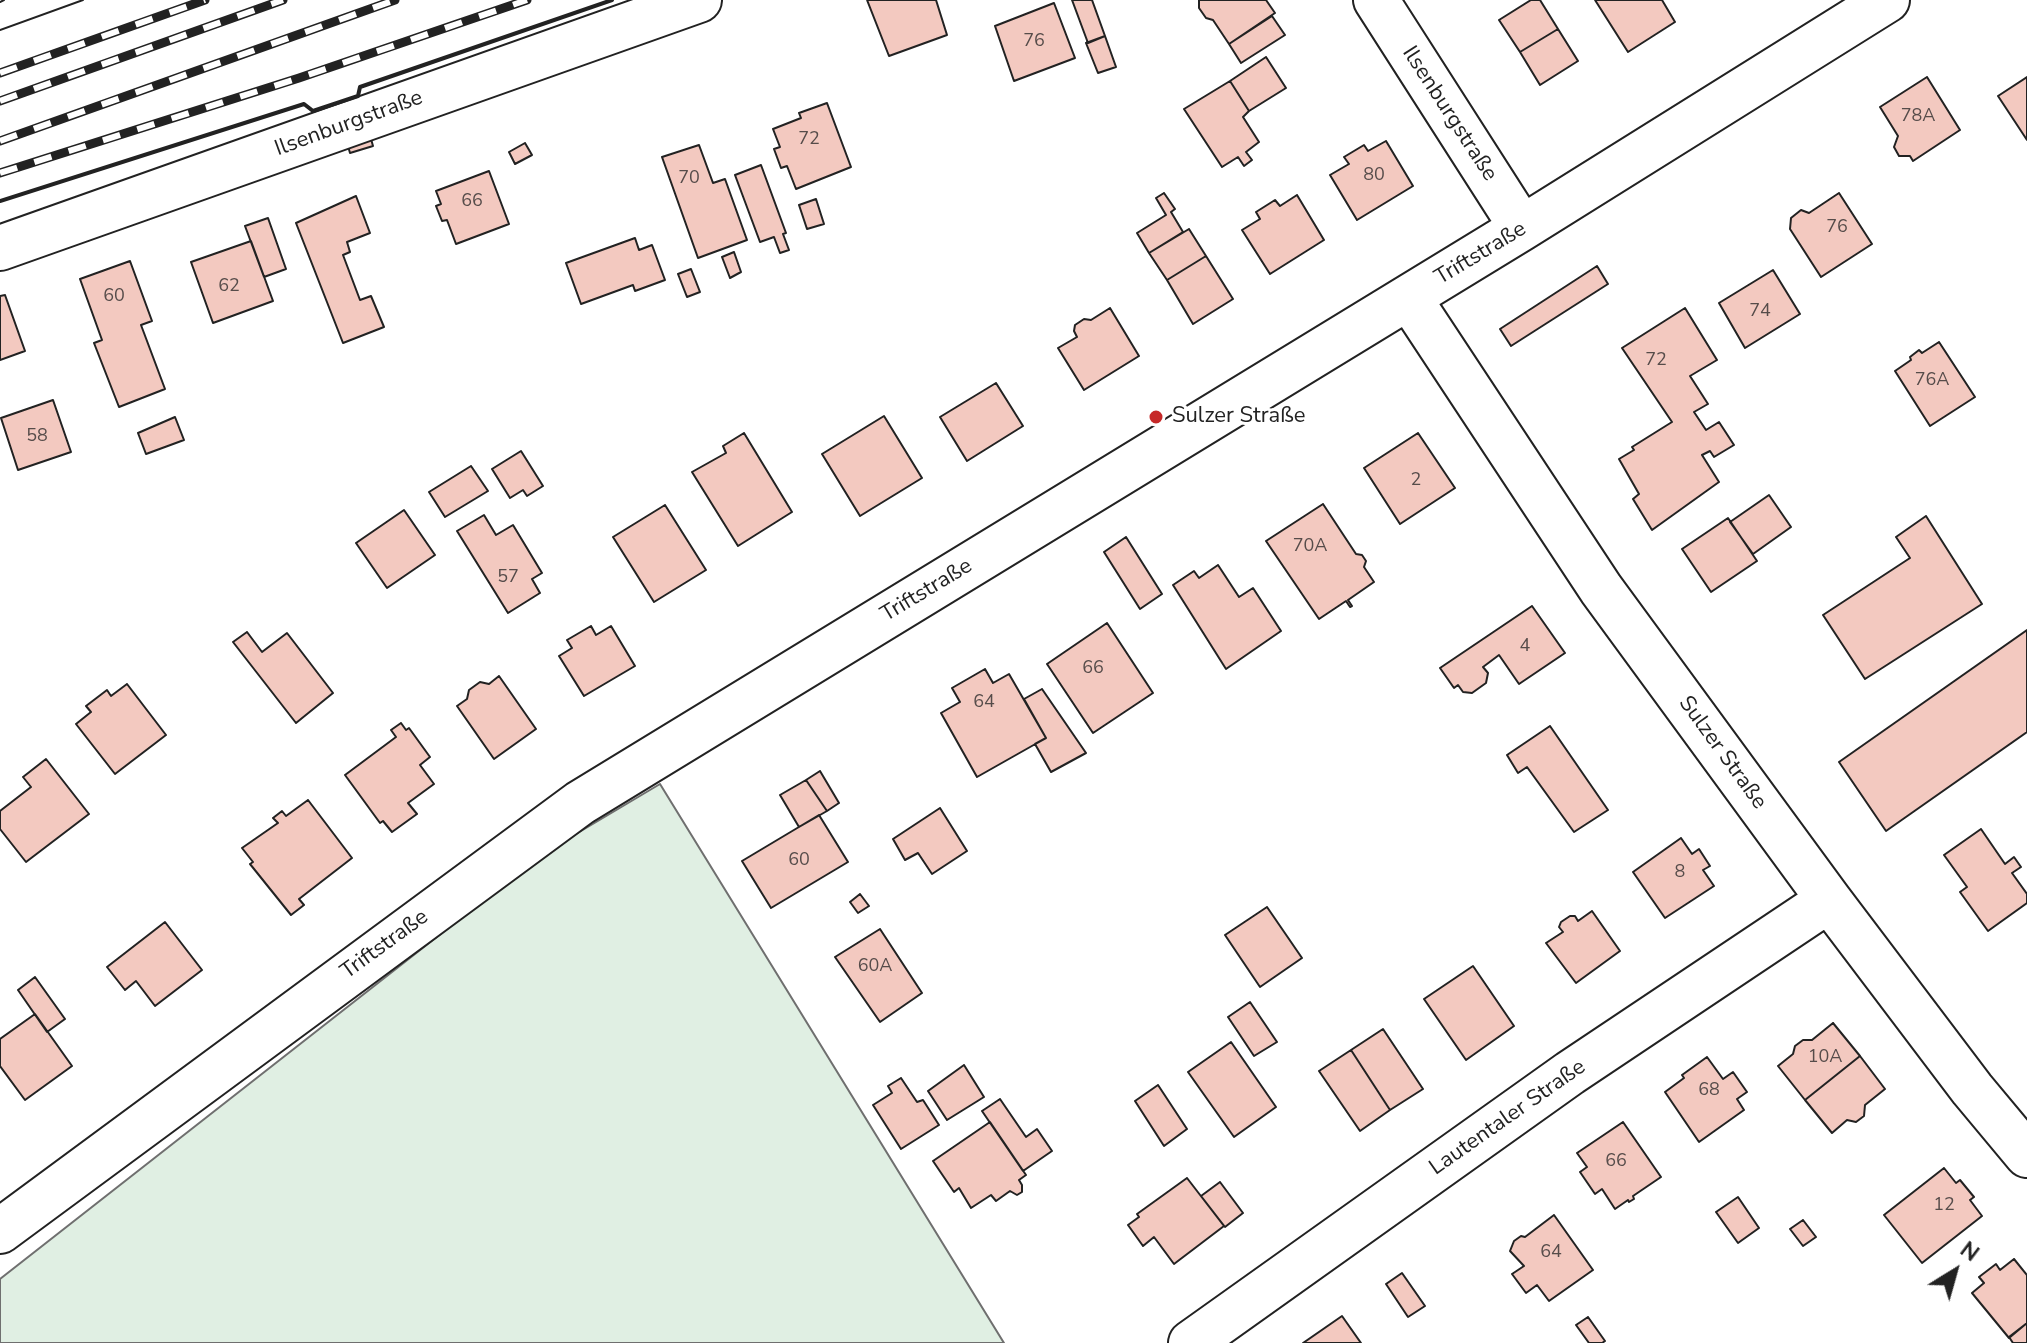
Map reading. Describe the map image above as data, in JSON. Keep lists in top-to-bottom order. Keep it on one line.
{"streets":{"street":["Ilsenburgstraße","Triftstraße","Sulzer Straße","Lautentaler Straße"]},"crossings":[["Ilsenburgstraße","Triftstraße"],["Triftstraße","Sulzer Straße"],["Sulzer Straße","Lautentaler Straße"]],"places":["Sulzer Straße"],"house_numbers":["76","78A","72","80","70","66","76","62","60","74","72","76A","58","2","70A","57","4","66","64","60","8","60A","10A","68","66","12","64"],"north":"top right"}
